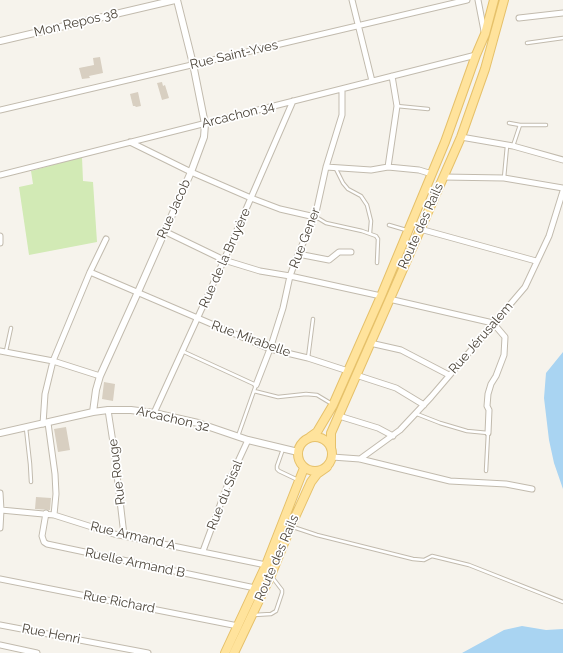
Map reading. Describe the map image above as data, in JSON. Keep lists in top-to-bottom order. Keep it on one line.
{"streets":{"main road":["Route des Rails"],"street":["Mon Repos 38","Rue Saint-Yves","Arcachon 34","Rue Jacob","Rue Gener","Rue de la Bruyère","Rue Jérusalem","Rue Mirabelle","Arcachon 32","Rue Rouge","Rue du Sisal","Rue Armand A","Ruelle Armand B","Rue Richard","Rue Henri"]},"crossings":[["Mon Repos 38","Rue Jacob"],["Rue Saint-Yves","Rue Jacob"],["Arcachon 34","Rue Jacob"],["Arcachon 34","Route des Rails"],["Arcachon 34","Rue Gener"],["Arcachon 34","Rue de la Bruyère"],["Rue Jacob","Rue Mirabelle"],["Rue Jacob","Arcachon 32"],["Route des Rails","Rue Mirabelle"],["Route des Rails","Arcachon 32"],["Route des Rails","Rue Armand A"],["Route des Rails","Ruelle Armand B"],["Route des Rails","Rue Richard"],["Rue Gener","Rue Mirabelle"],["Rue Gener","Arcachon 32"],["Rue de la Bruyère","Rue Mirabelle"],["Rue de la Bruyère","Arcachon 32"],["Rue Jérusalem","Rue Mirabelle"],["Arcachon 32","Rue Rouge"],["Arcachon 32","Rue du Sisal"],["Rue Rouge","Rue Armand A"],["Rue du Sisal","Rue Armand A"],["Rue Armand A","Ruelle Armand B"]]}
